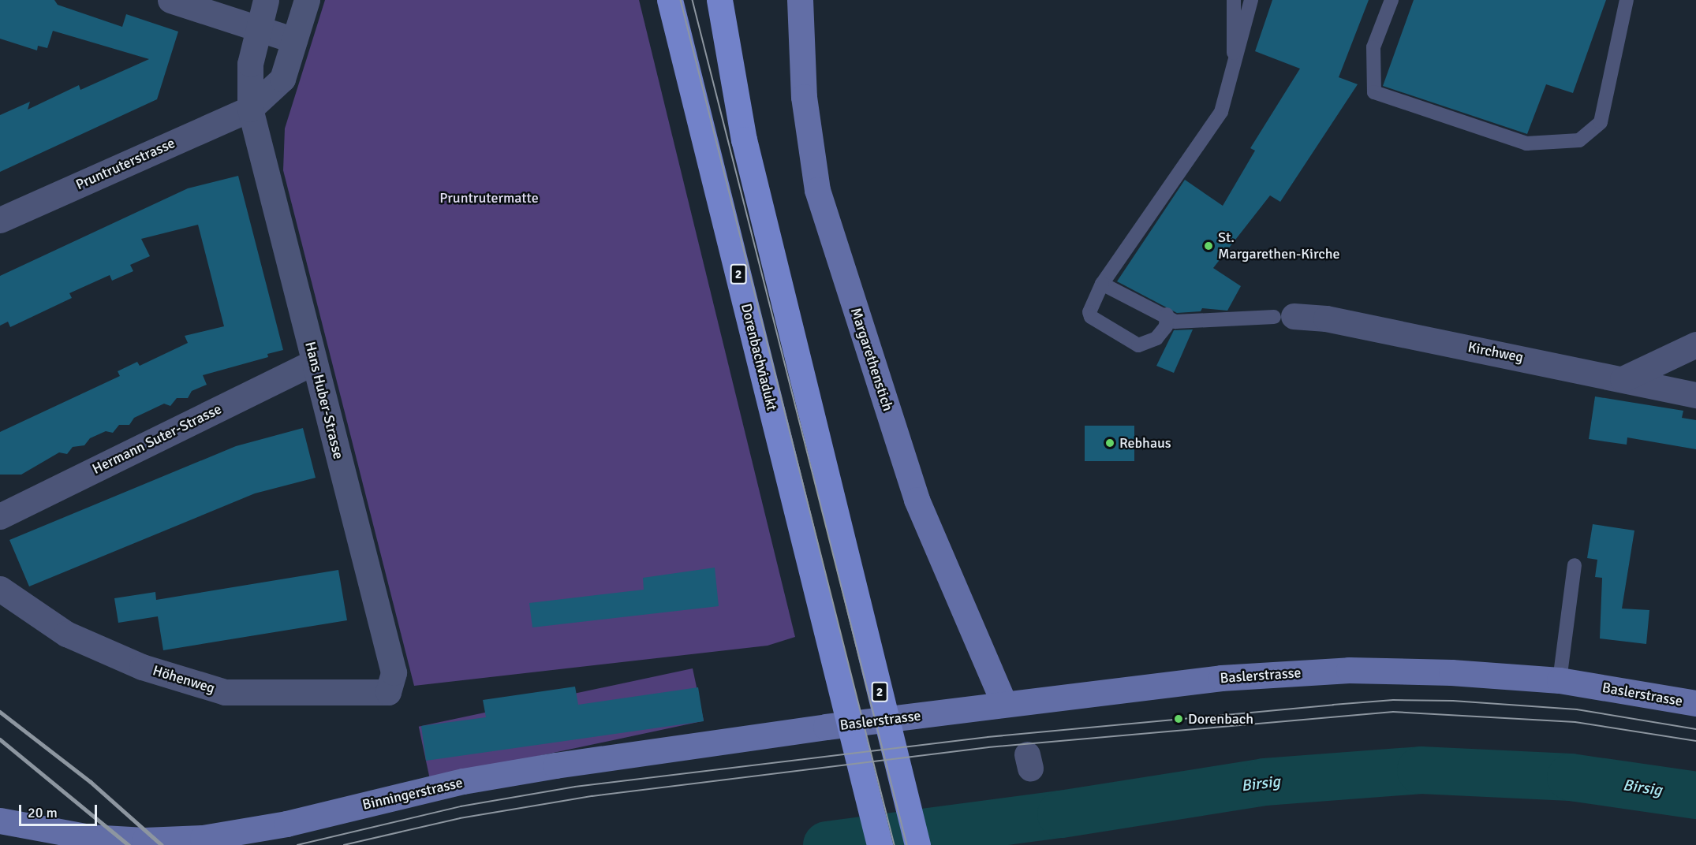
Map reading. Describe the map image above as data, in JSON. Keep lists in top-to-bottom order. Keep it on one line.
{"streets":{"main road":["2","Dorenbachviadukt","Margarethenstich","Baslerstrasse","Binningerstrasse"],"street":["Pruntruterstrasse","Kirchweg","Hans Huber-Strasse","Hermann Suter-Strasse","Höhenweg"]},"crossings":[["Pruntruterstrasse","Hans Huber-Strasse"],["Margarethenstich","Baslerstrasse"],["Hans Huber-Strasse","Hermann Suter-Strasse"],["Hans Huber-Strasse","Höhenweg"],["Baslerstrasse","Binningerstrasse"]],"water":["Birsig"],"parks":["Pruntrutermatte"],"places":["St. Margarethen-Kirche","Rebhaus","Dorenbach"],"scale_bar":"20 m"}
